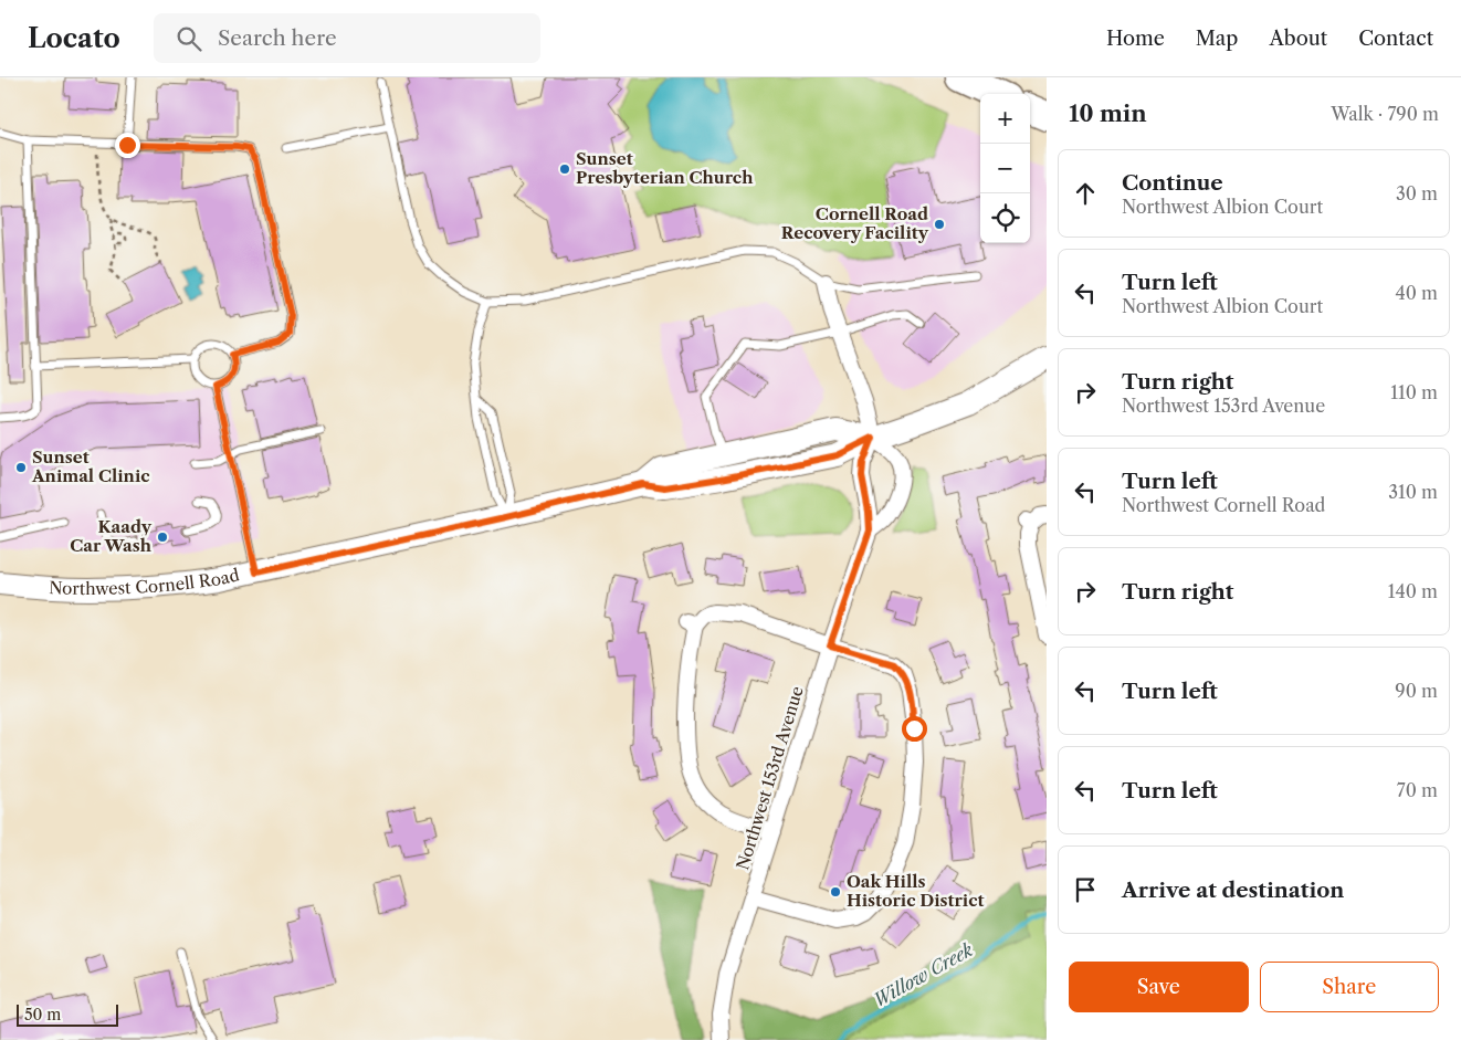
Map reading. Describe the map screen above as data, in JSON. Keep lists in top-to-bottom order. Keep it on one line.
{"streets":{"main road":["Northwest Cornell Road"],"street":["Northwest 153rd Avenue"]},"crossings":[["Northwest Cornell Road","Northwest 153rd Avenue"]],"water":["Willow Creek"],"places":["Sunset Presbyterian Church","Cornell Road Recovery Facility","Sunset Animal Clinic","Kaady Car Wash","Oak Hills Historic District"],"scale_bar":"50 m","page":{"header":"Locato","search":"Search here","nav":["Home","Map","About","Contact"],"heading":["10 min","Walk · 790 m"],"map_buttons":["+","−"],"list":[["Continue","Northwest Albion Court","30 m"],["Turn left","Northwest Albion Court","40 m"],["Turn right","Northwest 153rd Avenue","110 m"],["Turn left","Northwest Cornell Road","310 m"],["Turn right","140 m"],["Turn left","90 m"],["Turn left","70 m"],"Arrive at destination"],"buttons":["Save","Share"],"scale":"50 m"}}
